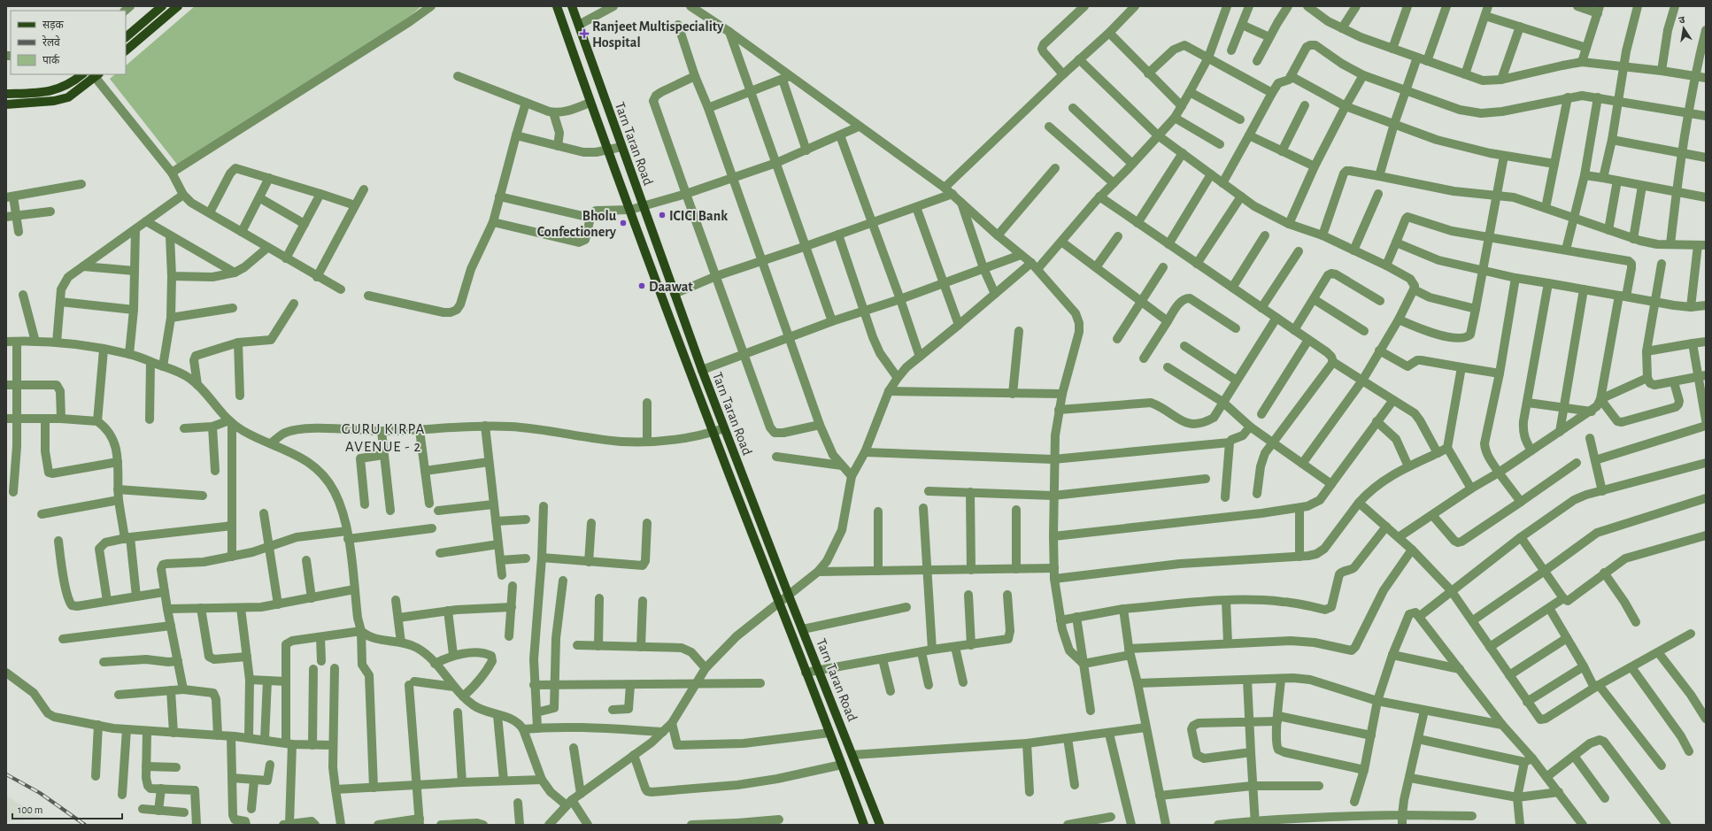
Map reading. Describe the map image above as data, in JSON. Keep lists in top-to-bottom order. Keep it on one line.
{"streets":{"main road":["Tarn Taran Road"]},"districts":["GURU KIRPA AVENUE - 2"],"places":{"health":["Ranjeet Multispeciality Hospital"],"other":["ICICI Bank","Bholu Confectionery","Daawat"]},"legend":["सड़क","रेलवे","पार्क"],"scale_bar":"100 m","north":"top"}
